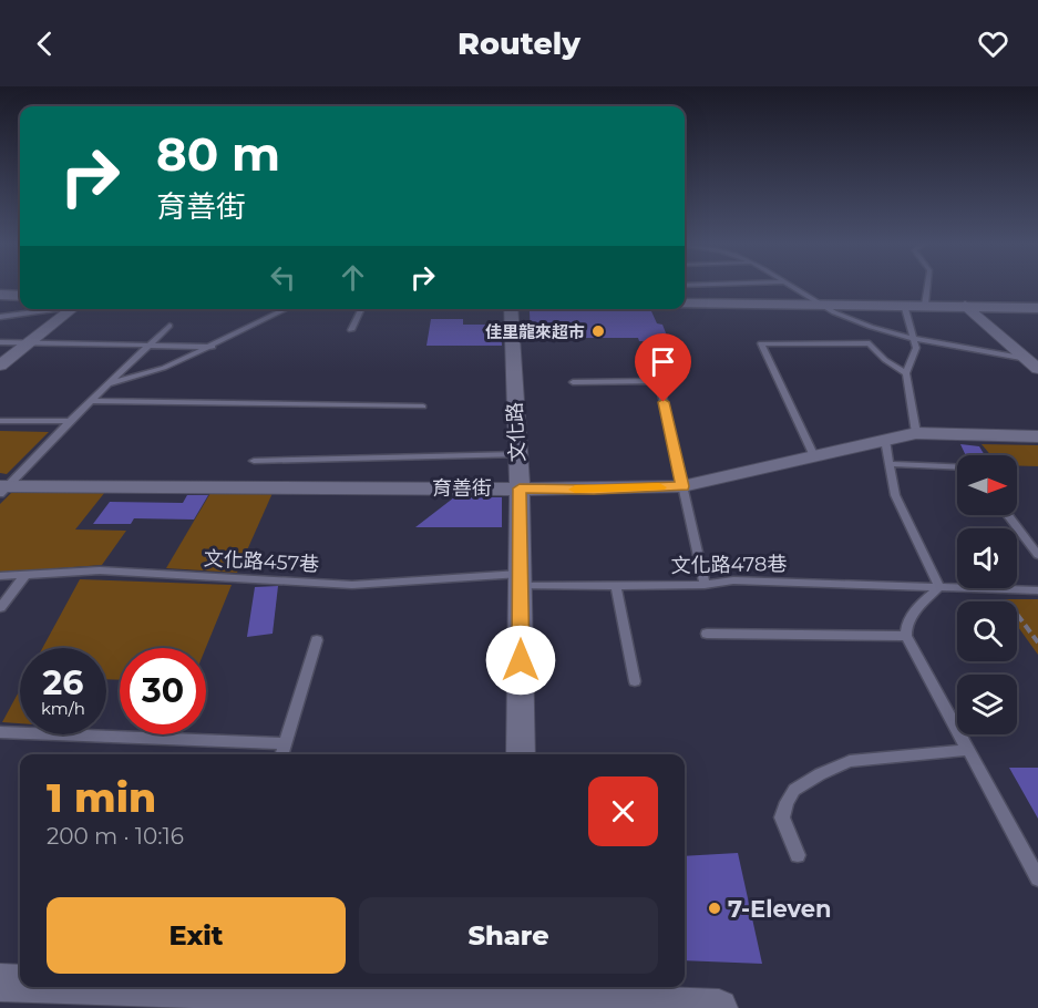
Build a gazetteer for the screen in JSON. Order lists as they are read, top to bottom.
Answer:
{
  "streets": {
    "street": ["文化路", "育善街"],
    "lane": ["文化路457巷", "文化路478巷"]
  },
  "crossings": [
    ["文化路", "育善街"],
    ["文化路", "文化路457巷"],
    ["文化路", "文化路478巷"],
    ["文化路457巷", "文化路478巷"]
  ],
  "places": ["佳里龍來超市", "7-Eleven"],
  "north": "right",
  "page": {
    "header": "Routely",
    "turn": ["80 m", "育善街"],
    "speed": "26 km/h",
    "limit": "30",
    "heading": ["1 min", "200 m · 10:16"],
    "buttons": ["Exit", "Share"]
  }
}
